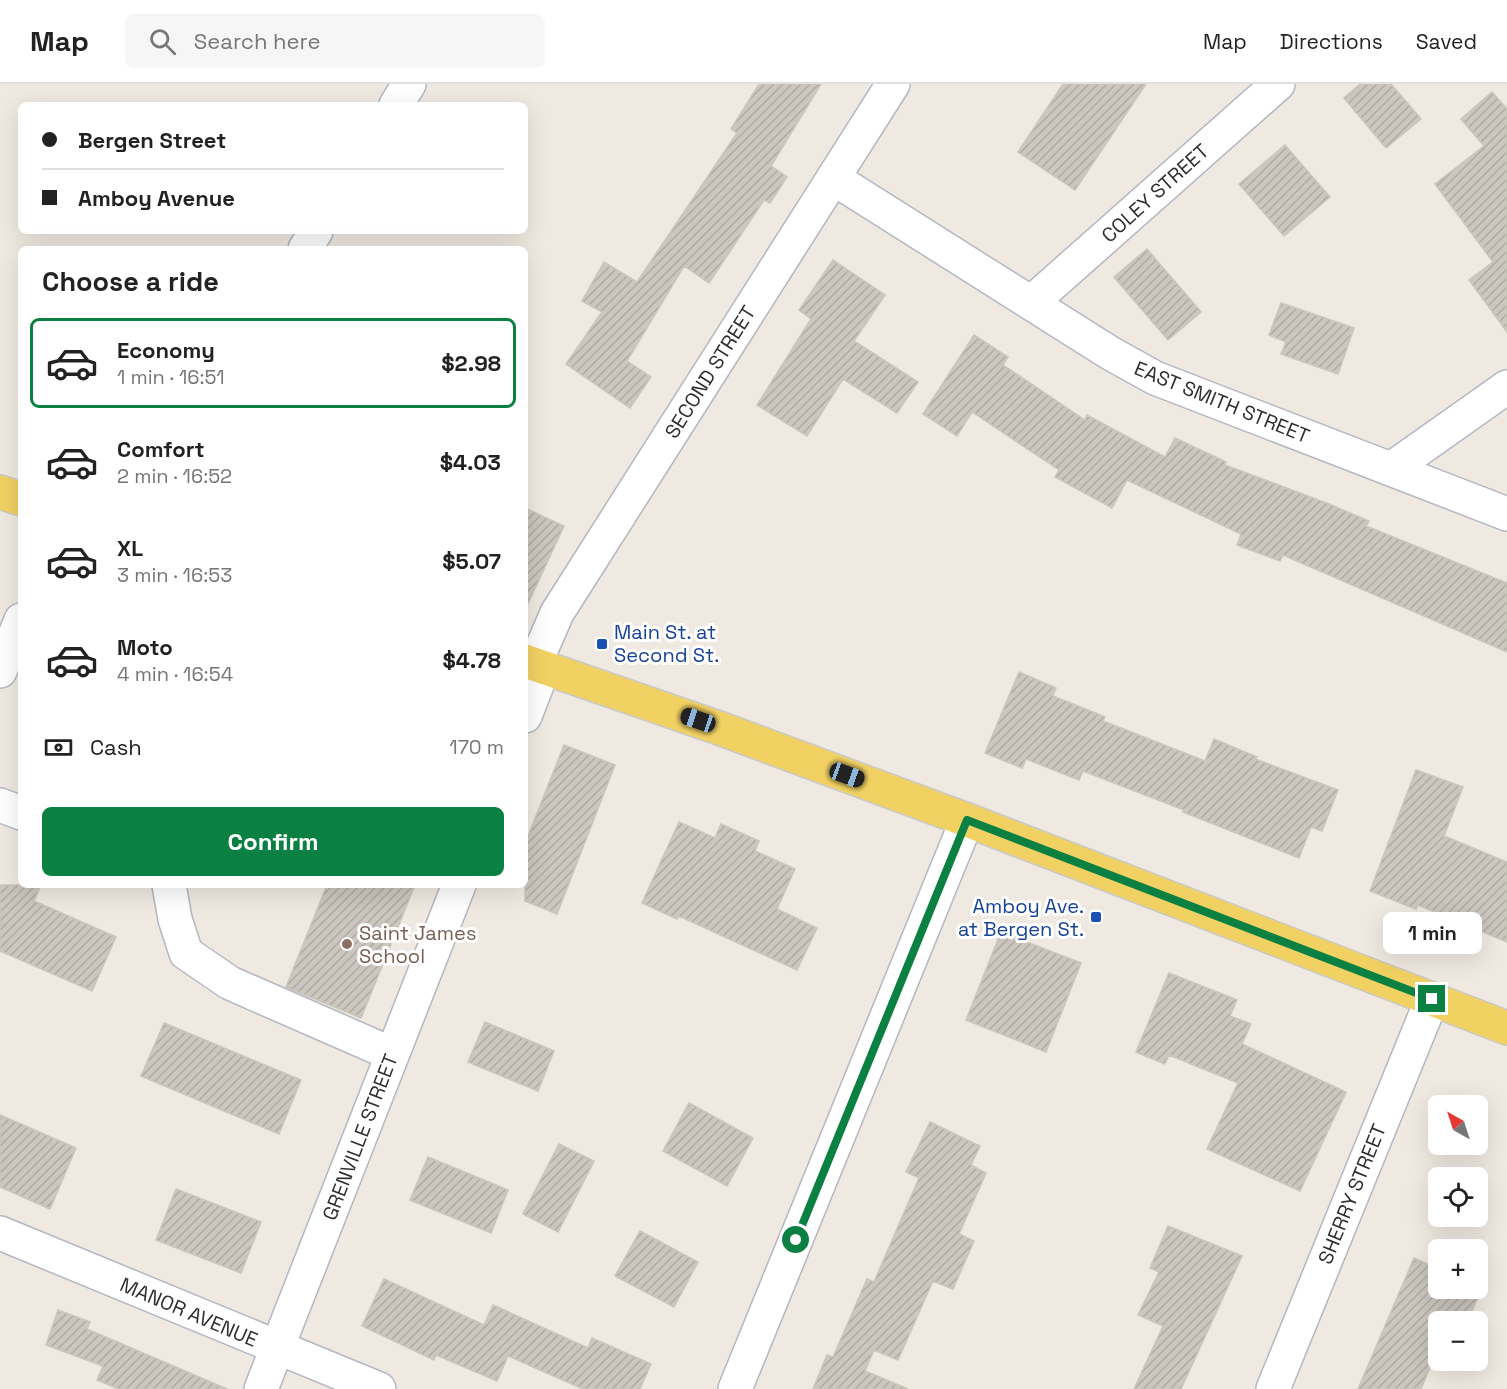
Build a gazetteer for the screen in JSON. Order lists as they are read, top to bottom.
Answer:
{
  "streets": {
    "street": [
      "COLEY STREET",
      "SECOND STREET",
      "EAST SMITH STREET",
      "GRENVILLE STREET",
      "SHERRY STREET",
      "MANOR AVENUE"
    ]
  },
  "crossings": [
    ["COLEY STREET", "EAST SMITH STREET"],
    ["SECOND STREET", "EAST SMITH STREET"],
    ["GRENVILLE STREET", "MANOR AVENUE"]
  ],
  "places": {
    "transit": ["Main St. at Second St.", "Amboy Ave. at Bergen St."],
    "other": ["Saint James School"]
  },
  "north": "top left",
  "page": {
    "header": "Map",
    "search": "Search here",
    "nav": ["Map", "Directions", "Saved"],
    "banner": ["Bergen Street", "Amboy Avenue"],
    "heading": "Choose a ride",
    "list": [
      {
        "name": "Economy",
        "note": "1 min · 16:51",
        "value": "$2.98"
      },
      {
        "name": "Comfort",
        "note": "2 min · 16:52",
        "value": "$4.03"
      },
      {
        "name": "XL",
        "note": "3 min · 16:53",
        "value": "$5.07"
      },
      {
        "name": "Moto",
        "note": "4 min · 16:54",
        "value": "$4.78"
      }
    ],
    "pay": ["Cash", "170 m"],
    "buttons": "Confirm",
    "bubble": "1 min",
    "map_buttons": ["+", "−"]
  }
}
